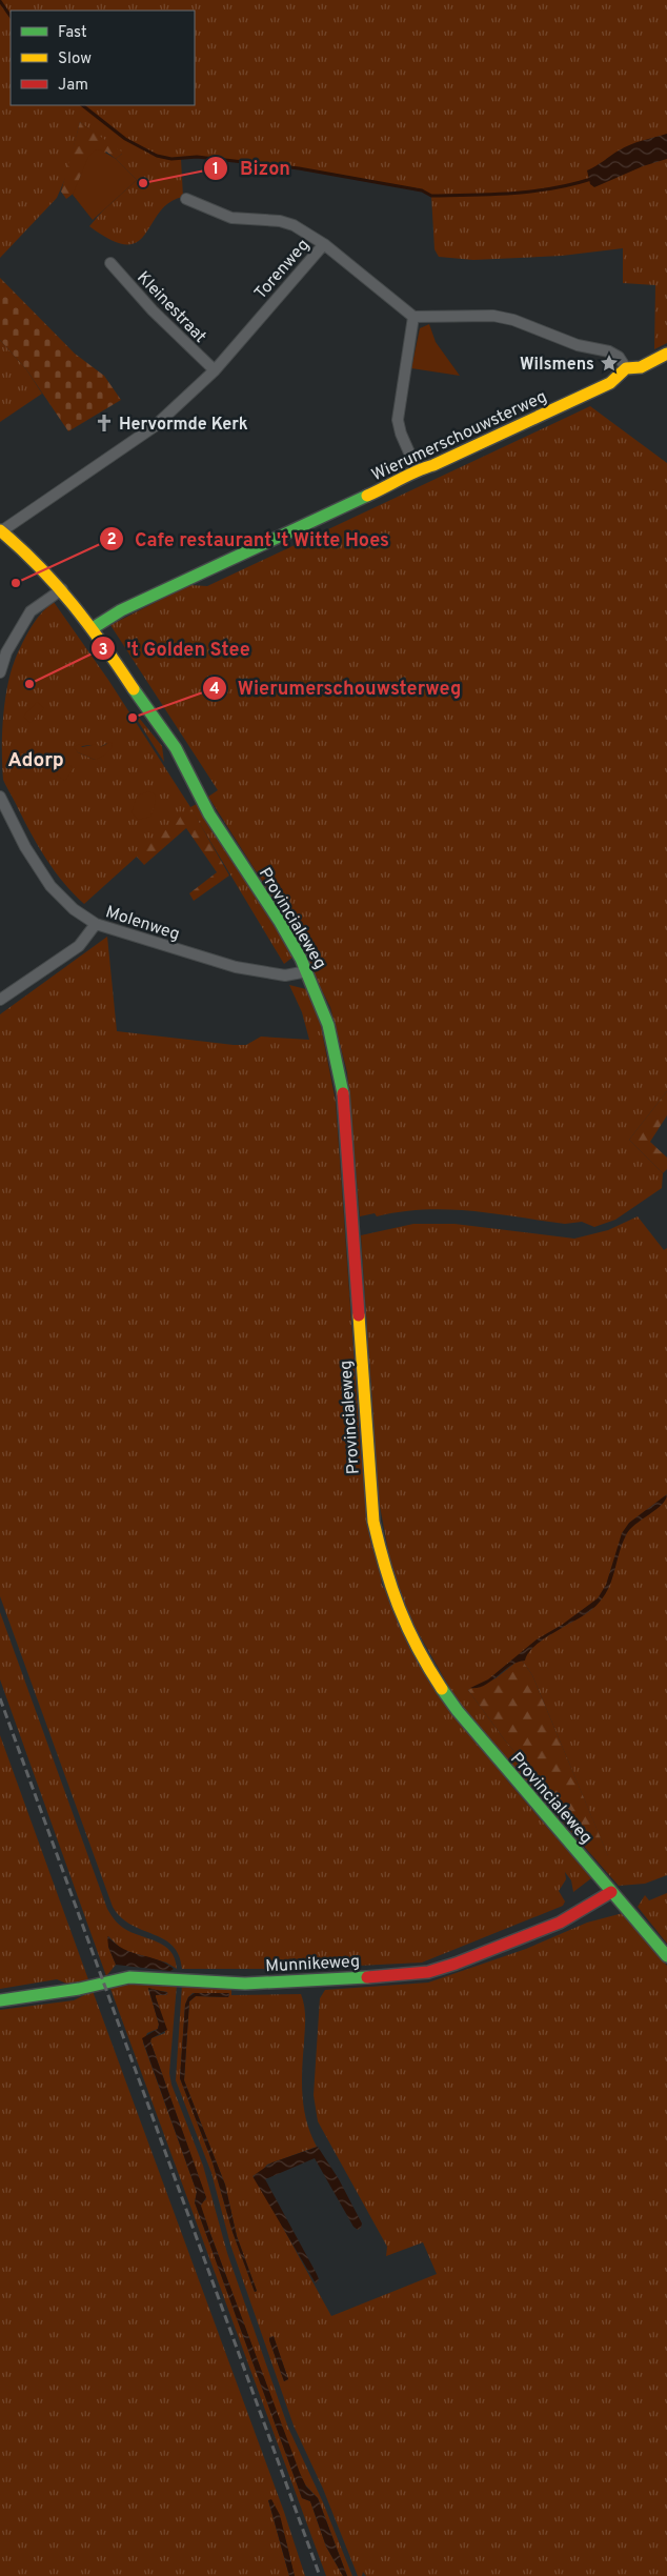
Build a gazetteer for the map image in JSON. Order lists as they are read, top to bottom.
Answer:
{
  "streets": {
    "main road": ["Wierumerschouwsterweg", "Provincialeweg", "Munnikeweg"],
    "street": ["Torenweg", "Kleinestraat", "Molenweg"]
  },
  "crossings": [
    ["Torenweg", "Kleinestraat"],
    ["Torenweg", "Provincialeweg"],
    ["Wierumerschouwsterweg", "Provincialeweg"],
    ["Provincialeweg", "Molenweg"],
    ["Provincialeweg", "Munnikeweg"]
  ],
  "districts": ["Adorp"],
  "places": {
    "other": [
      "Bizon",
      "Cafe restaurant 't Witte Hoes",
      "'t Golden Stee",
      "Wierumerschouwsterweg"
    ],
    "place": ["Wilsmens"],
    "church": ["Hervormde Kerk"]
  },
  "legend": ["Fast", "Slow", "Jam"]
}
